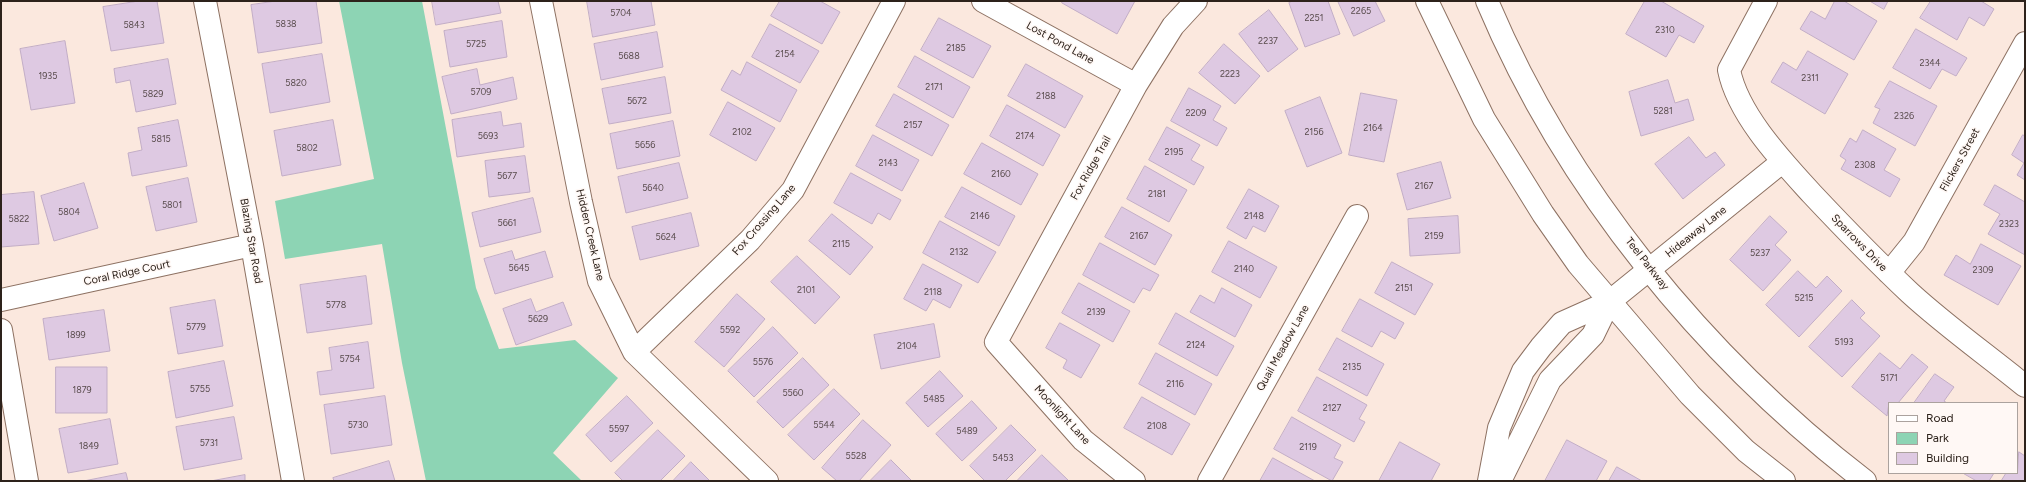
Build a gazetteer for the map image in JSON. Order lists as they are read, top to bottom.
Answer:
{
  "streets": {
    "street": [
      "Lost Pond Lane",
      "Flickers Street",
      "Fox Ridge Trail",
      "Fox Crossing Lane",
      "Hideaway Lane",
      "Hidden Creek Lane",
      "Blazing Star Road",
      "Sparrows Drive",
      "Teel Parkway",
      "Coral Ridge Court",
      "Quail Meadow Lane",
      "Moonlight Lane"
    ]
  },
  "crossings": [
    ["Lost Pond Lane", "Fox Ridge Trail"],
    ["Flickers Street", "Sparrows Drive"],
    ["Fox Ridge Trail", "Moonlight Lane"],
    ["Fox Crossing Lane", "Hidden Creek Lane"],
    ["Hideaway Lane", "Sparrows Drive"],
    ["Hideaway Lane", "Teel Parkway"],
    ["Blazing Star Road", "Coral Ridge Court"]
  ],
  "house_numbers": [
    "2265",
    "5704",
    "2251",
    "5838",
    "5843",
    "2310",
    "2237",
    "5725",
    "2185",
    "2154",
    "5688",
    "2344",
    "2223",
    "1935",
    "2311",
    "5820",
    "2171",
    "5709",
    "5829",
    "2188",
    "5672",
    "5281",
    "2209",
    "2326",
    "2157",
    "2164",
    "2102",
    "2156",
    "5693",
    "2174",
    "5815",
    "5656",
    "5802",
    "2195",
    "2143",
    "2308",
    "2160",
    "5677",
    "2167",
    "5640",
    "2181",
    "5801",
    "5804",
    "2146",
    "2148",
    "5822",
    "5661",
    "2323",
    "2167",
    "2159",
    "5624",
    "2115",
    "2132",
    "5237",
    "5645",
    "2140",
    "2309",
    "2151",
    "2101",
    "2118",
    "5215",
    "5778",
    "2139",
    "5629",
    "5779",
    "5592",
    "1899",
    "5193",
    "2124",
    "2104",
    "5754",
    "5576",
    "2135",
    "5171",
    "2116",
    "5755",
    "1879",
    "5560",
    "5485",
    "2127",
    "5730",
    "5544",
    "2108",
    "5597",
    "5489",
    "5731",
    "1849",
    "2119",
    "5528",
    "5453"
  ],
  "legend": ["Road", "Park", "Building"]
}
